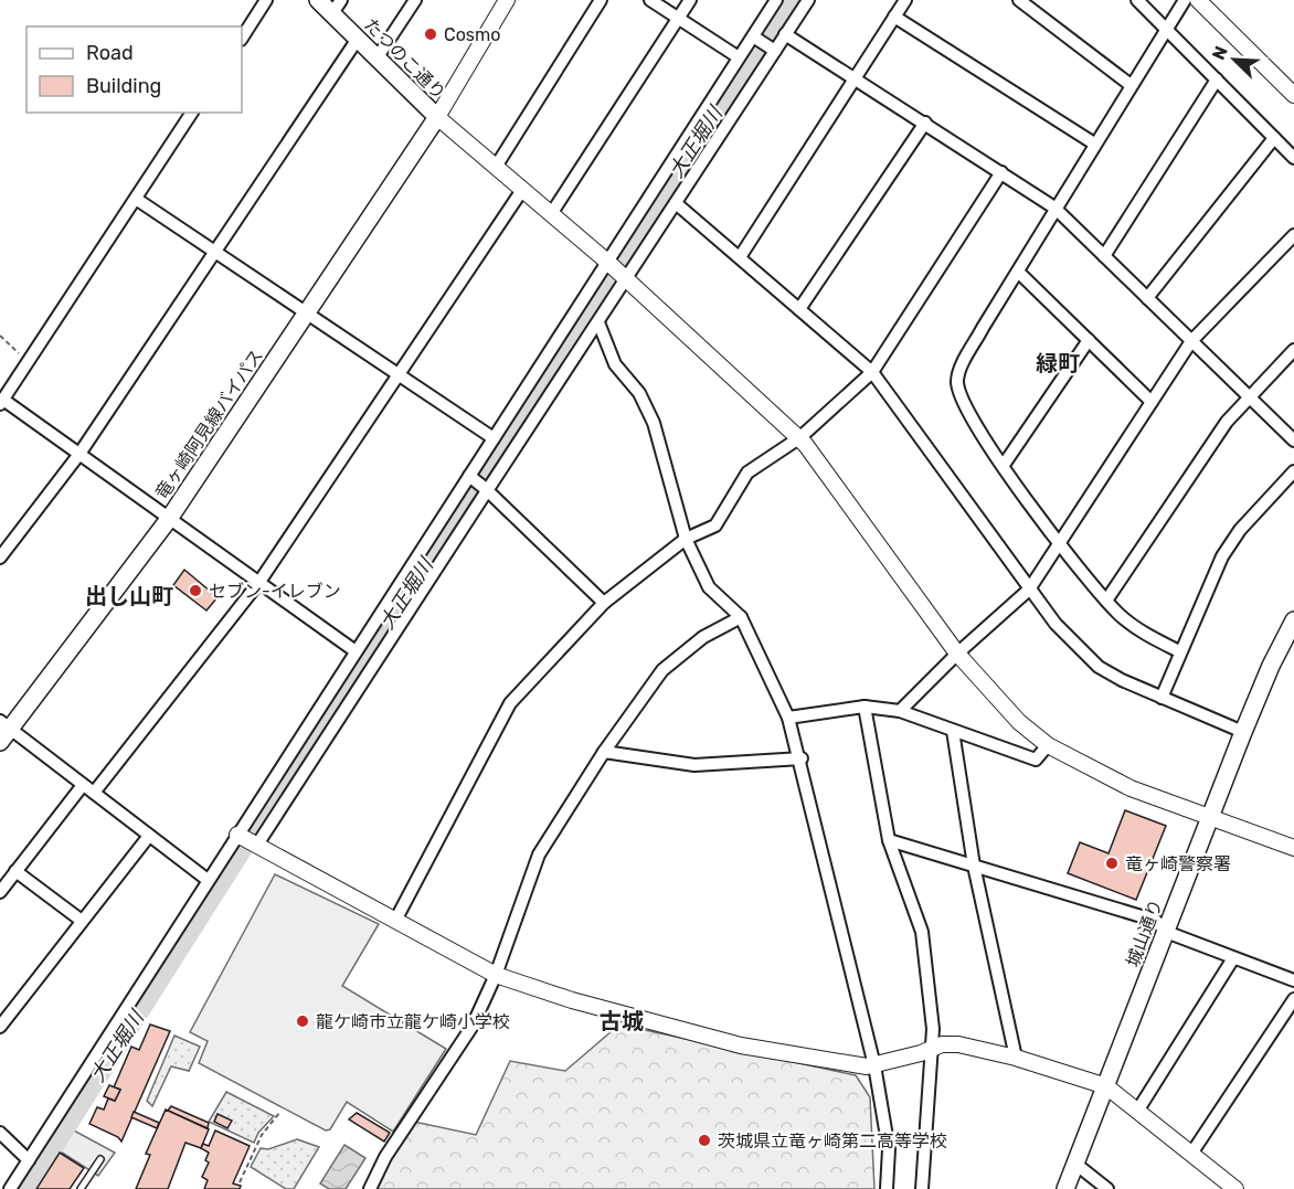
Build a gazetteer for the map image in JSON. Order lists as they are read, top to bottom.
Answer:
{
  "streets": {
    "main road": ["たつのこ通り", "竜ヶ崎阿見線バイパス", "城山通り"]
  },
  "crossings": [
    ["たつのこ通り", "竜ヶ崎阿見線バイパス"]
  ],
  "districts": ["緑町", "出し山町", "古城"],
  "water": ["大正堀川"],
  "places": [
    "Cosmo",
    "セブン-イレブン",
    "竜ヶ崎警察署",
    "龍ケ崎市立龍ケ崎小学校",
    "茨城県立竜ヶ崎第二高等学校"
  ],
  "legend": ["Road", "Building"],
  "north": "top left"
}
